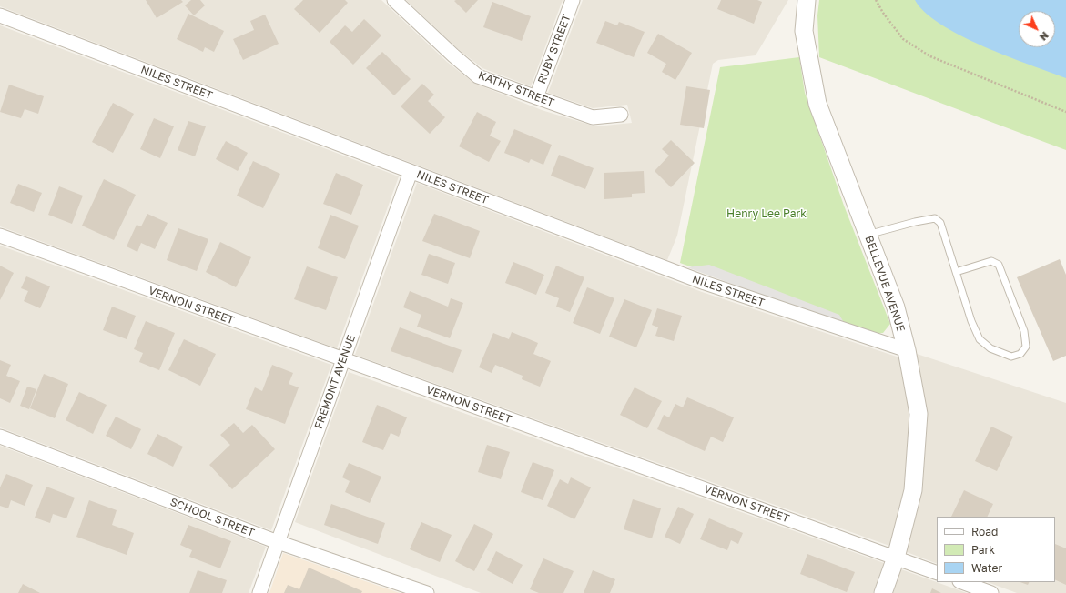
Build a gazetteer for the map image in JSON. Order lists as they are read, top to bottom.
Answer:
{
  "streets": {
    "street": [
      "RUBY STREET",
      "NILES STREET",
      "KATHY STREET",
      "BELLEVUE AVENUE",
      "VERNON STREET",
      "FREMONT AVENUE",
      "SCHOOL STREET"
    ]
  },
  "crossings": [
    ["RUBY STREET", "KATHY STREET"],
    ["NILES STREET", "BELLEVUE AVENUE"],
    ["NILES STREET", "FREMONT AVENUE"],
    ["BELLEVUE AVENUE", "VERNON STREET"],
    ["VERNON STREET", "FREMONT AVENUE"],
    ["FREMONT AVENUE", "SCHOOL STREET"]
  ],
  "parks": ["Henry Lee Park"],
  "legend": ["Road", "Park", "Water"],
  "north": "bottom right"
}
